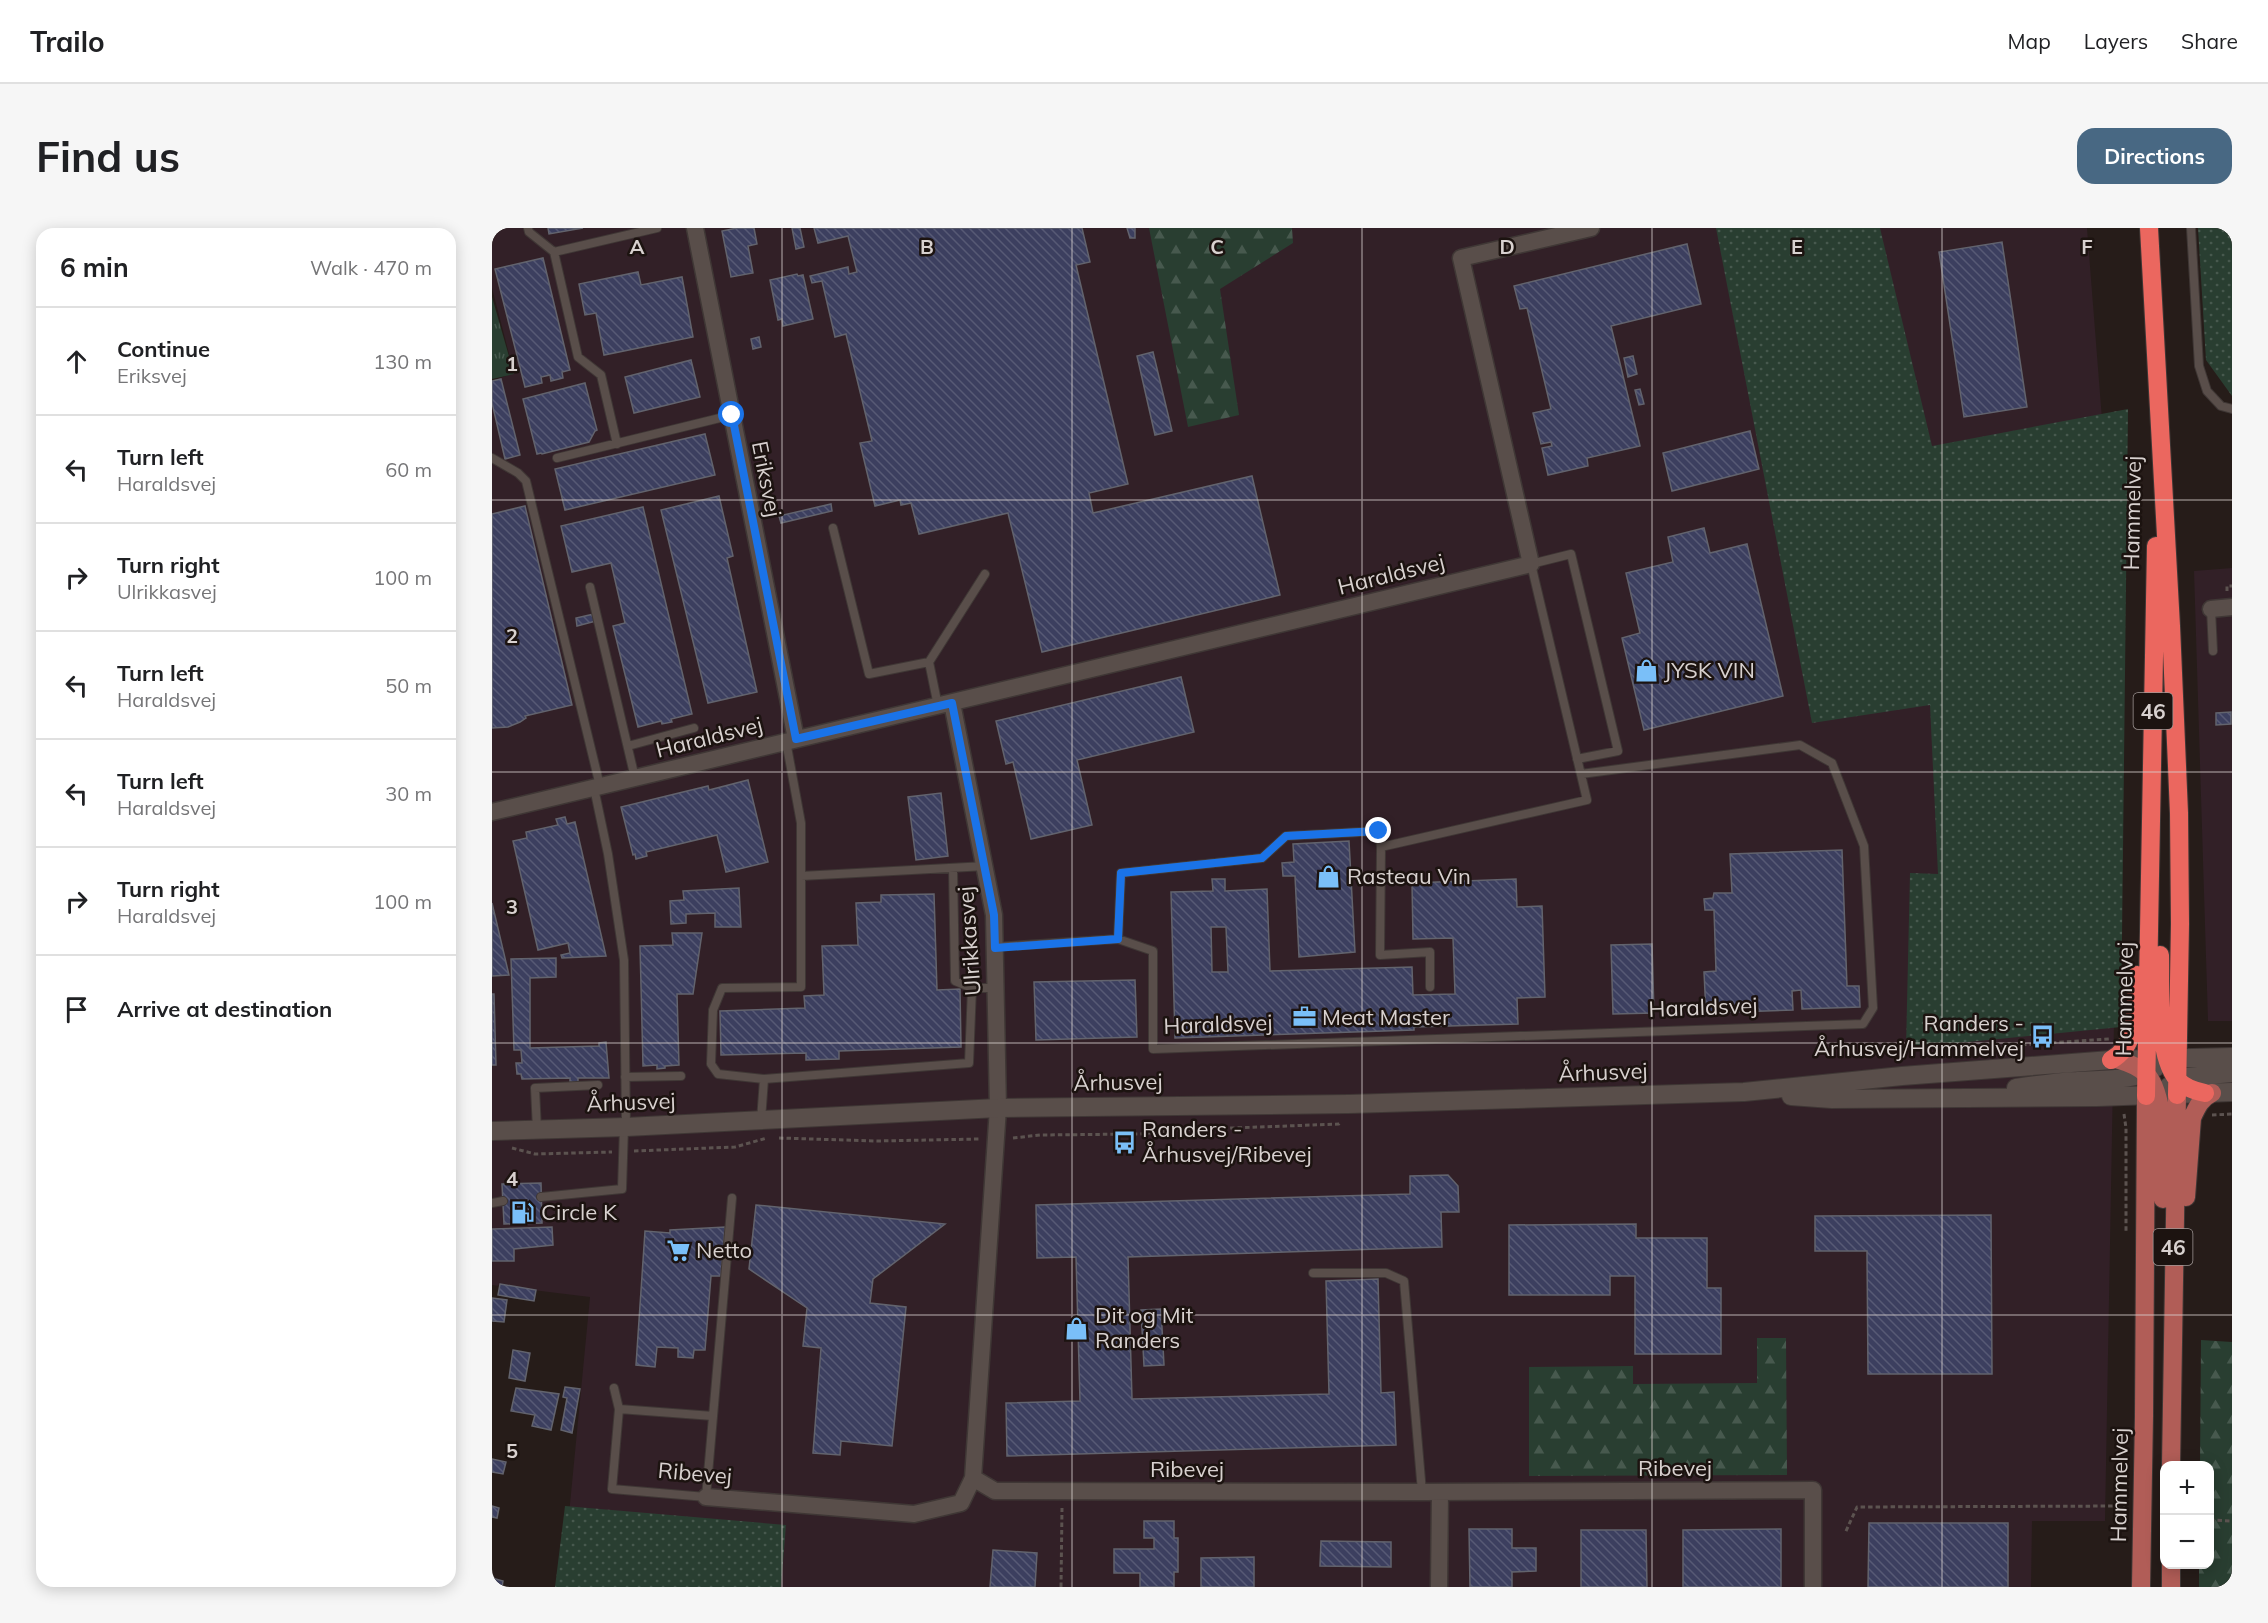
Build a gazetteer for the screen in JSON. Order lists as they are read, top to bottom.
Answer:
{
  "streets": {
    "highway": ["Hammelvej", "46"],
    "main road": ["Århusvej"],
    "street": [
      "Eriksvej",
      "Haraldsvej",
      "Ulrikkasvej",
      "Ribevej"
    ]
  },
  "crossings": [
    ["Eriksvej", "Haraldsvej"],
    ["Hammelvej", "Århusvej"],
    ["Haraldsvej", "Ulrikkasvej"],
    ["Ulrikkasvej", "Århusvej"],
    ["Ulrikkasvej", "Ribevej"],
    ["Århusvej", "Ribevej"]
  ],
  "places": {
    "shop": ["JYSK VIN", "Rasteau Vin", "Dit og Mit Randers"],
    "office": ["Meat Master"],
    "bus stop": ["Randers - Århusvej/Hammelvej", "Randers - Århusvej/Ribevej"],
    "fuel station": ["Circle K"],
    "supermarket": ["Netto"]
  },
  "page": {
    "header": "Trailo",
    "nav": ["Map", "Layers", "Share"],
    "buttons": "Directions",
    "title": "Find us",
    "heading": ["6 min", "Walk · 470 m"],
    "list": [
      ["Continue", "Eriksvej", "130 m"],
      ["Turn left", "Haraldsvej", "60 m"],
      ["Turn right", "Ulrikkasvej", "100 m"],
      ["Turn left", "Haraldsvej", "50 m"],
      ["Turn left", "Haraldsvej", "30 m"],
      ["Turn right", "Haraldsvej", "100 m"],
      "Arrive at destination"
    ],
    "map_buttons": ["+", "−"]
  },
  "grid": {
    "columns": [
      "A",
      "B",
      "C",
      "D",
      "E",
      "F"
    ],
    "rows": [
      "1",
      "2",
      "3",
      "4",
      "5"
    ]
  }
}
